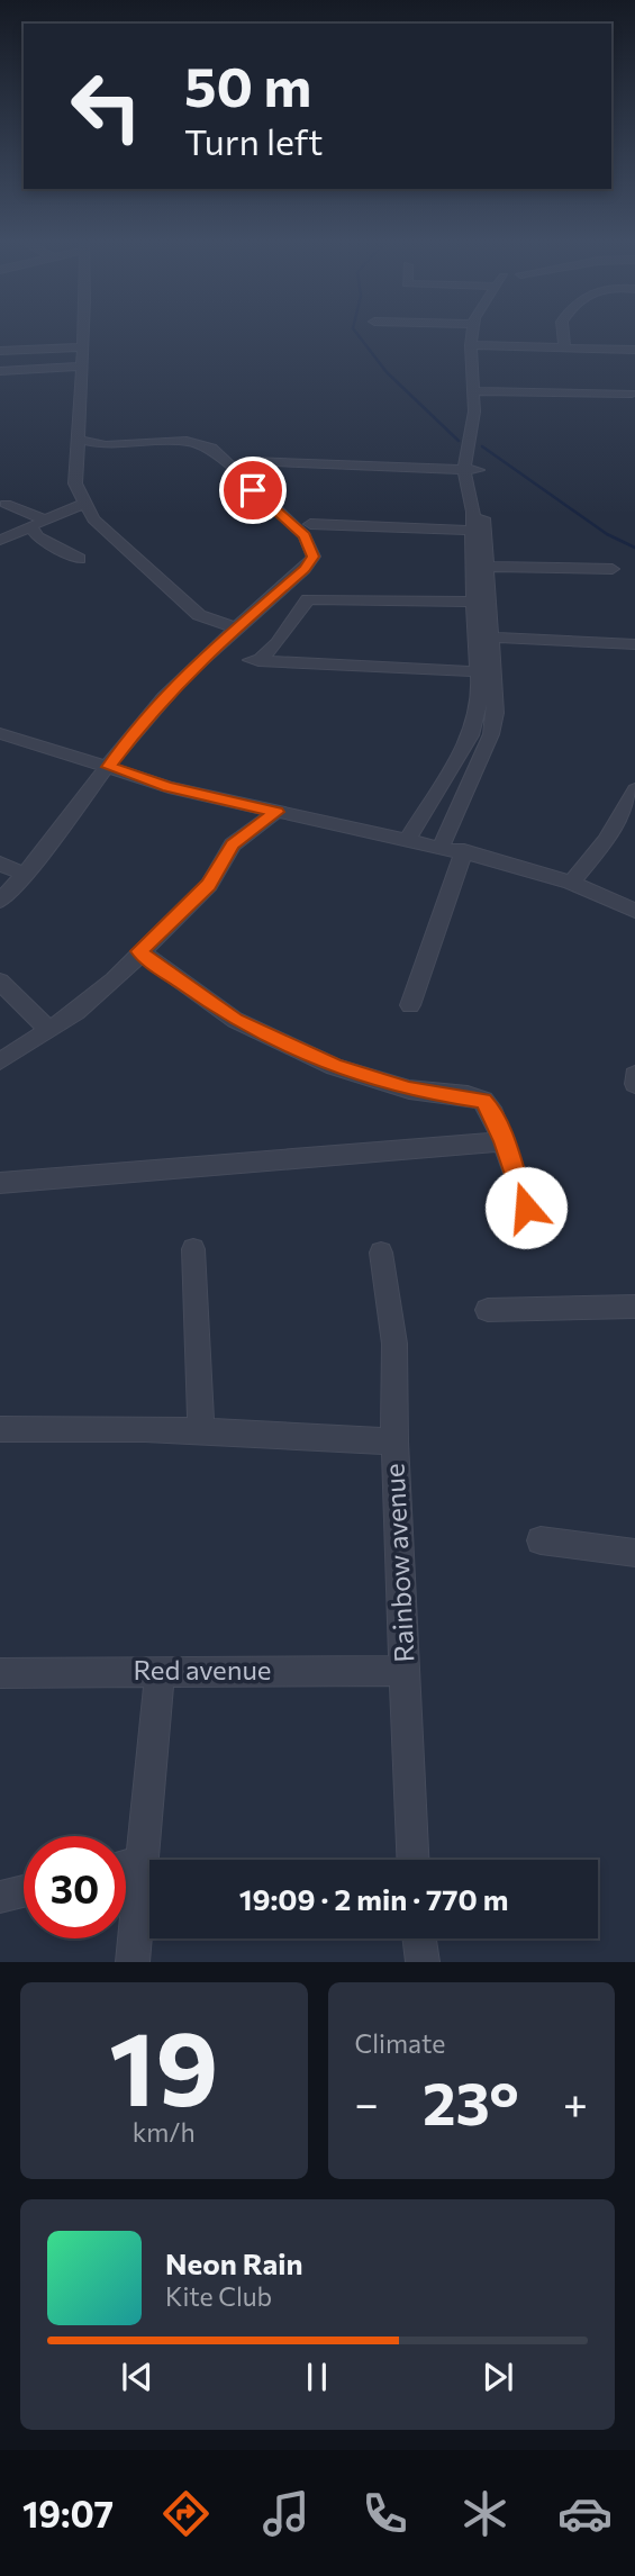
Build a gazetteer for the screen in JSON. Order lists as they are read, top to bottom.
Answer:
{
  "streets": {
    "street": ["Rainbow avenue", "Red avenue"]
  },
  "crossings": [
    ["Rainbow avenue", "Red avenue"]
  ],
  "page": {
    "turn": ["50 m", "Turn left"],
    "limit": "30",
    "trip": "19:09 · 2 min · 770 m",
    "tile": [
      ["19", "km/h"],
      "Climate"
    ],
    "heat": ["−", "23°", "+"],
    "song": ["Neon Rain", "Kite Club"],
    "tabs": "19:07"
  }
}
